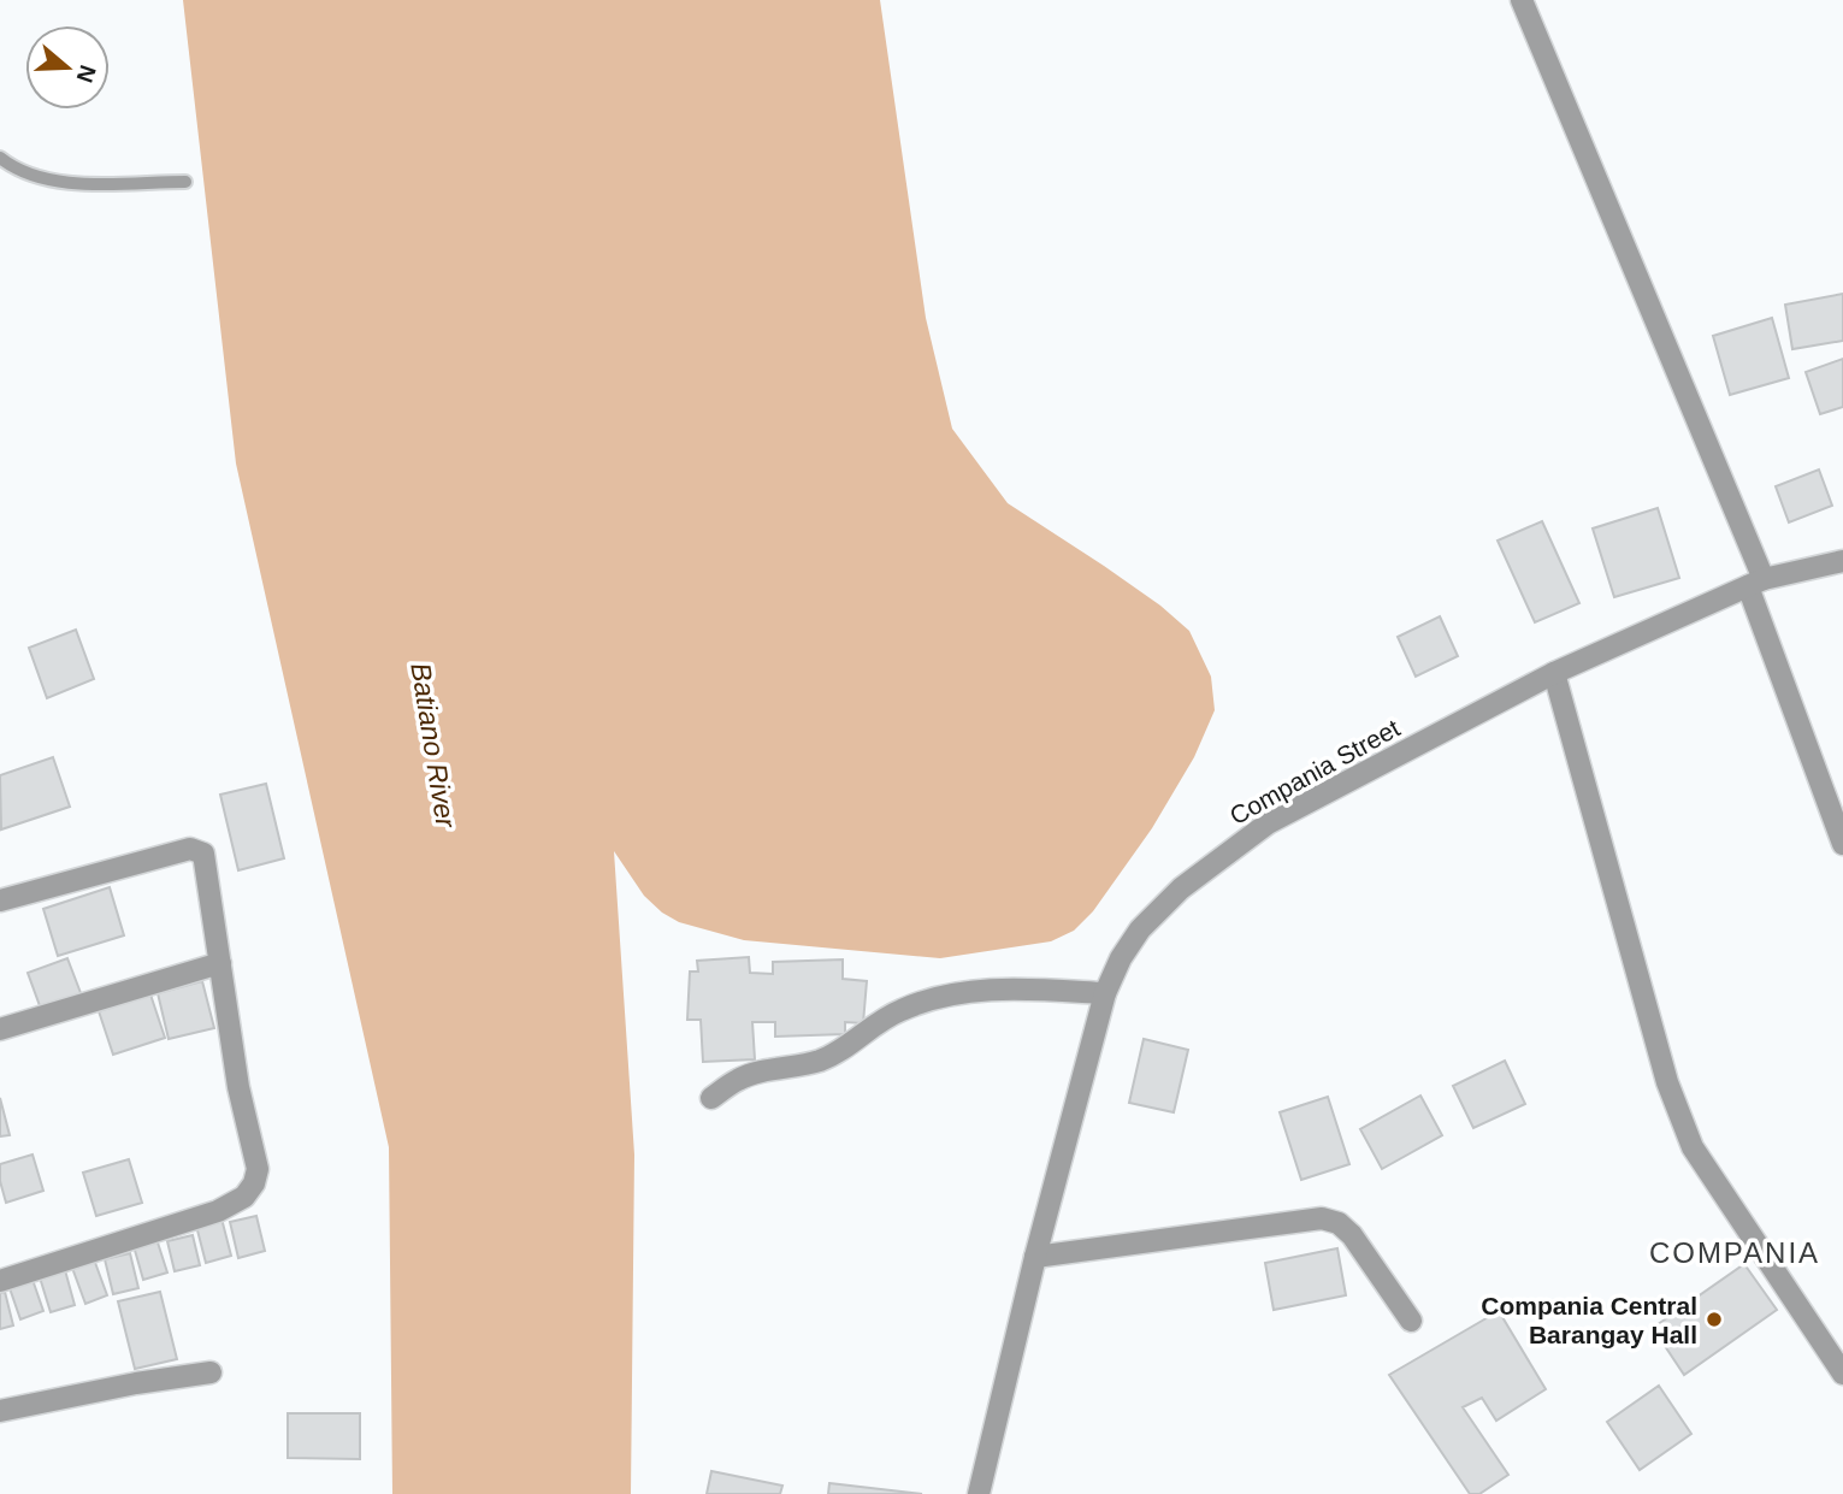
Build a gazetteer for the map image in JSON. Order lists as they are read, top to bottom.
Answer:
{
  "streets": {
    "street": ["Compania Street"]
  },
  "districts": ["COMPANIA"],
  "water": ["Batiano River"],
  "places": ["Compania Central Barangay Hall"],
  "north": "right"
}
